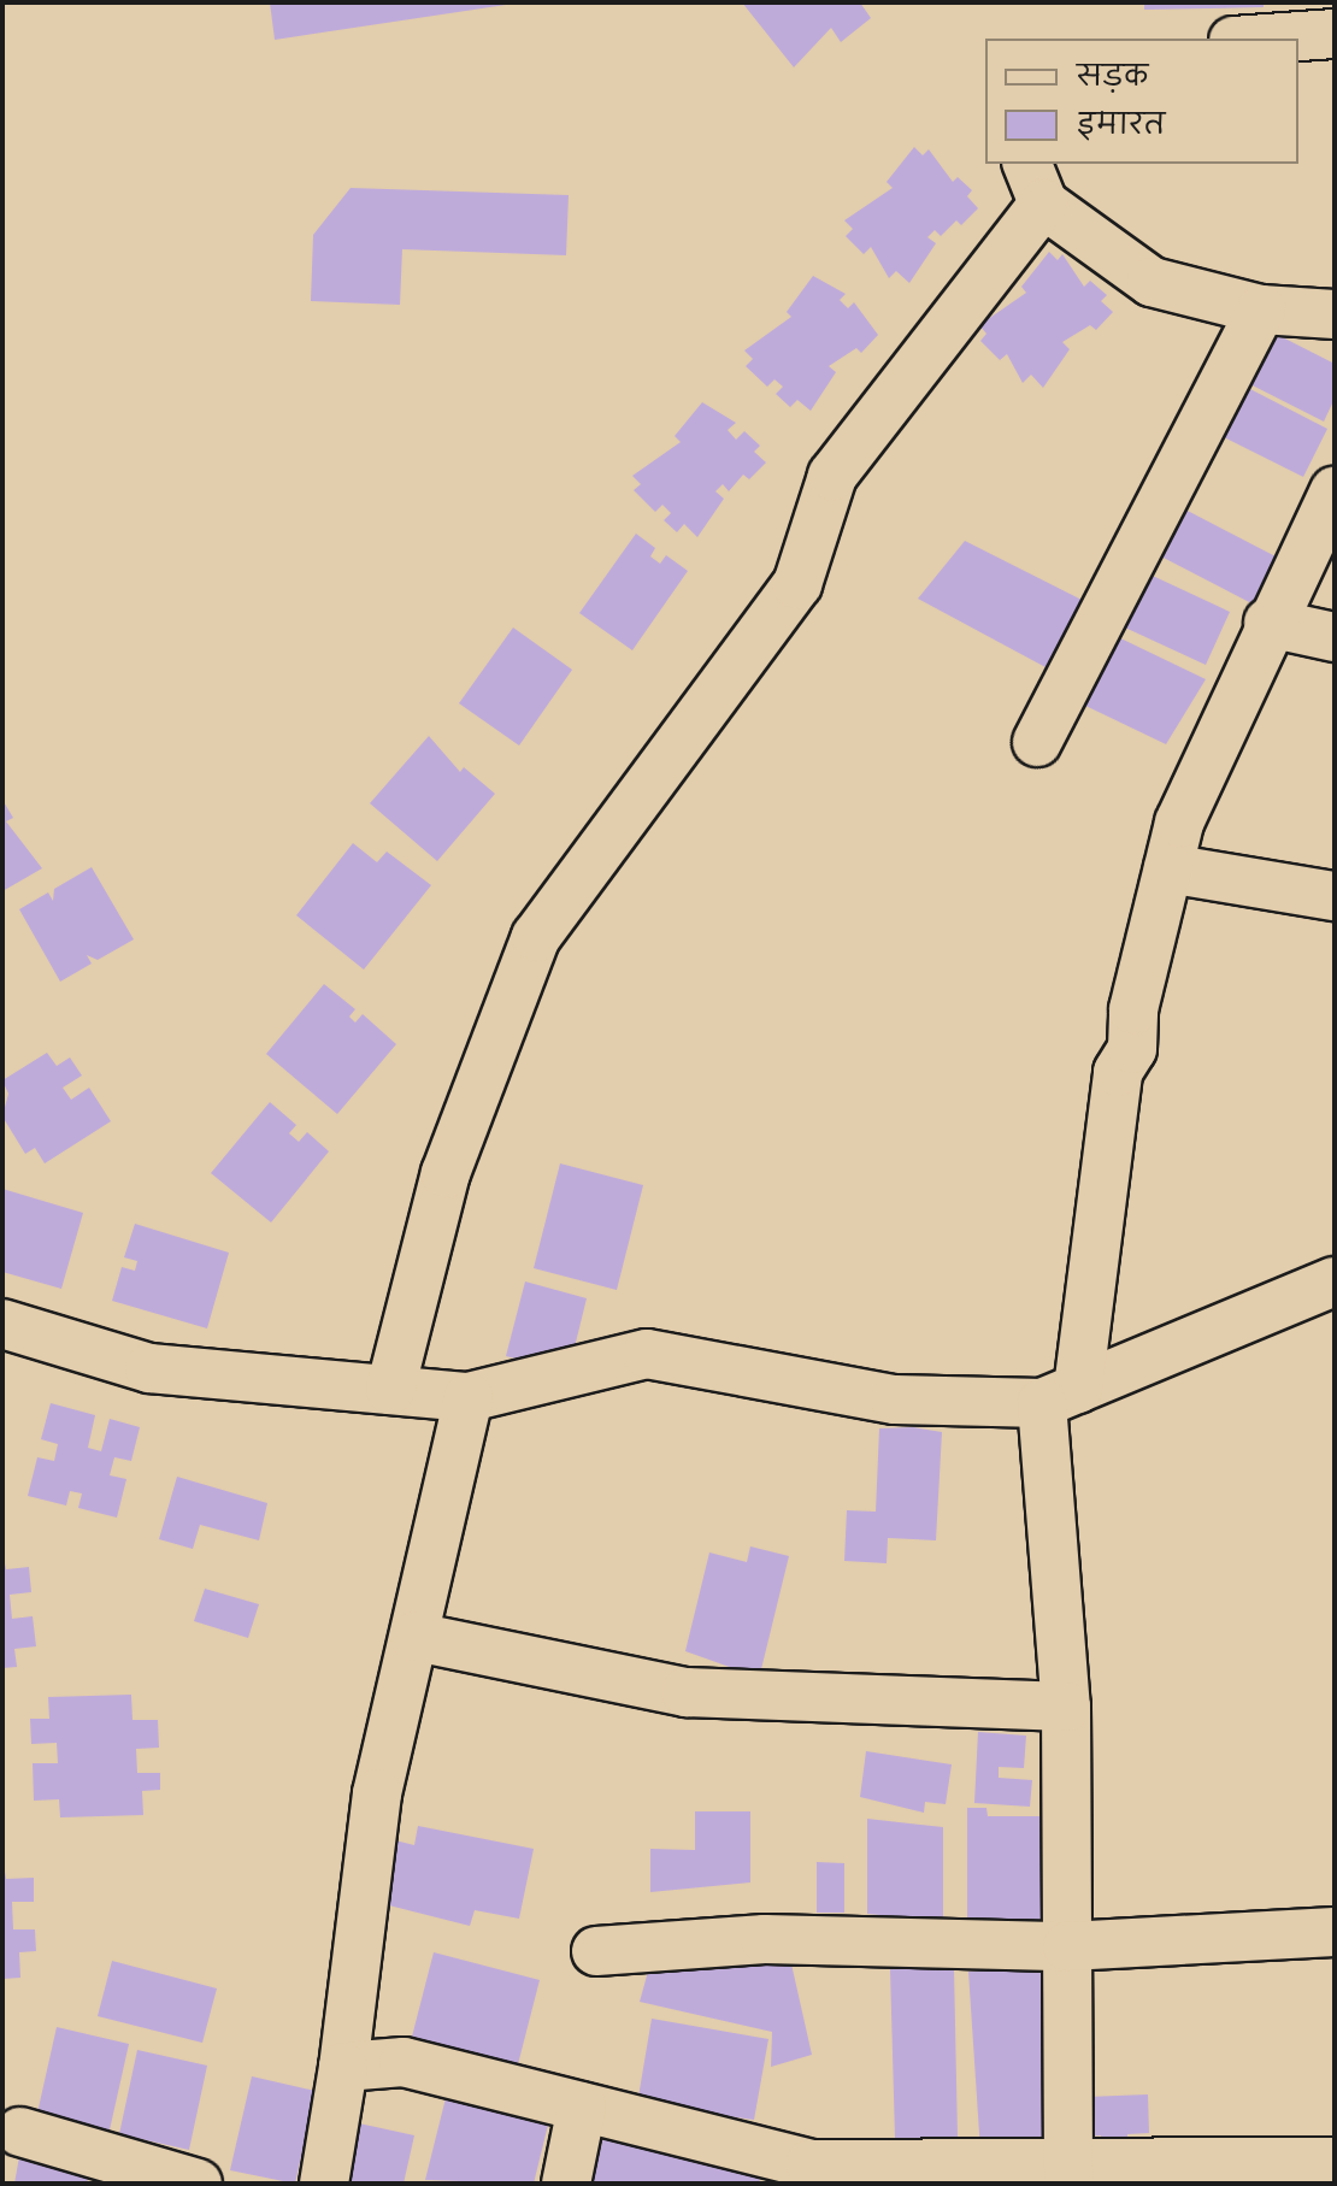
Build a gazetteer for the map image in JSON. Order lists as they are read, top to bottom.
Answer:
{
  "legend": ["सड़क", "इमारत"]
}
